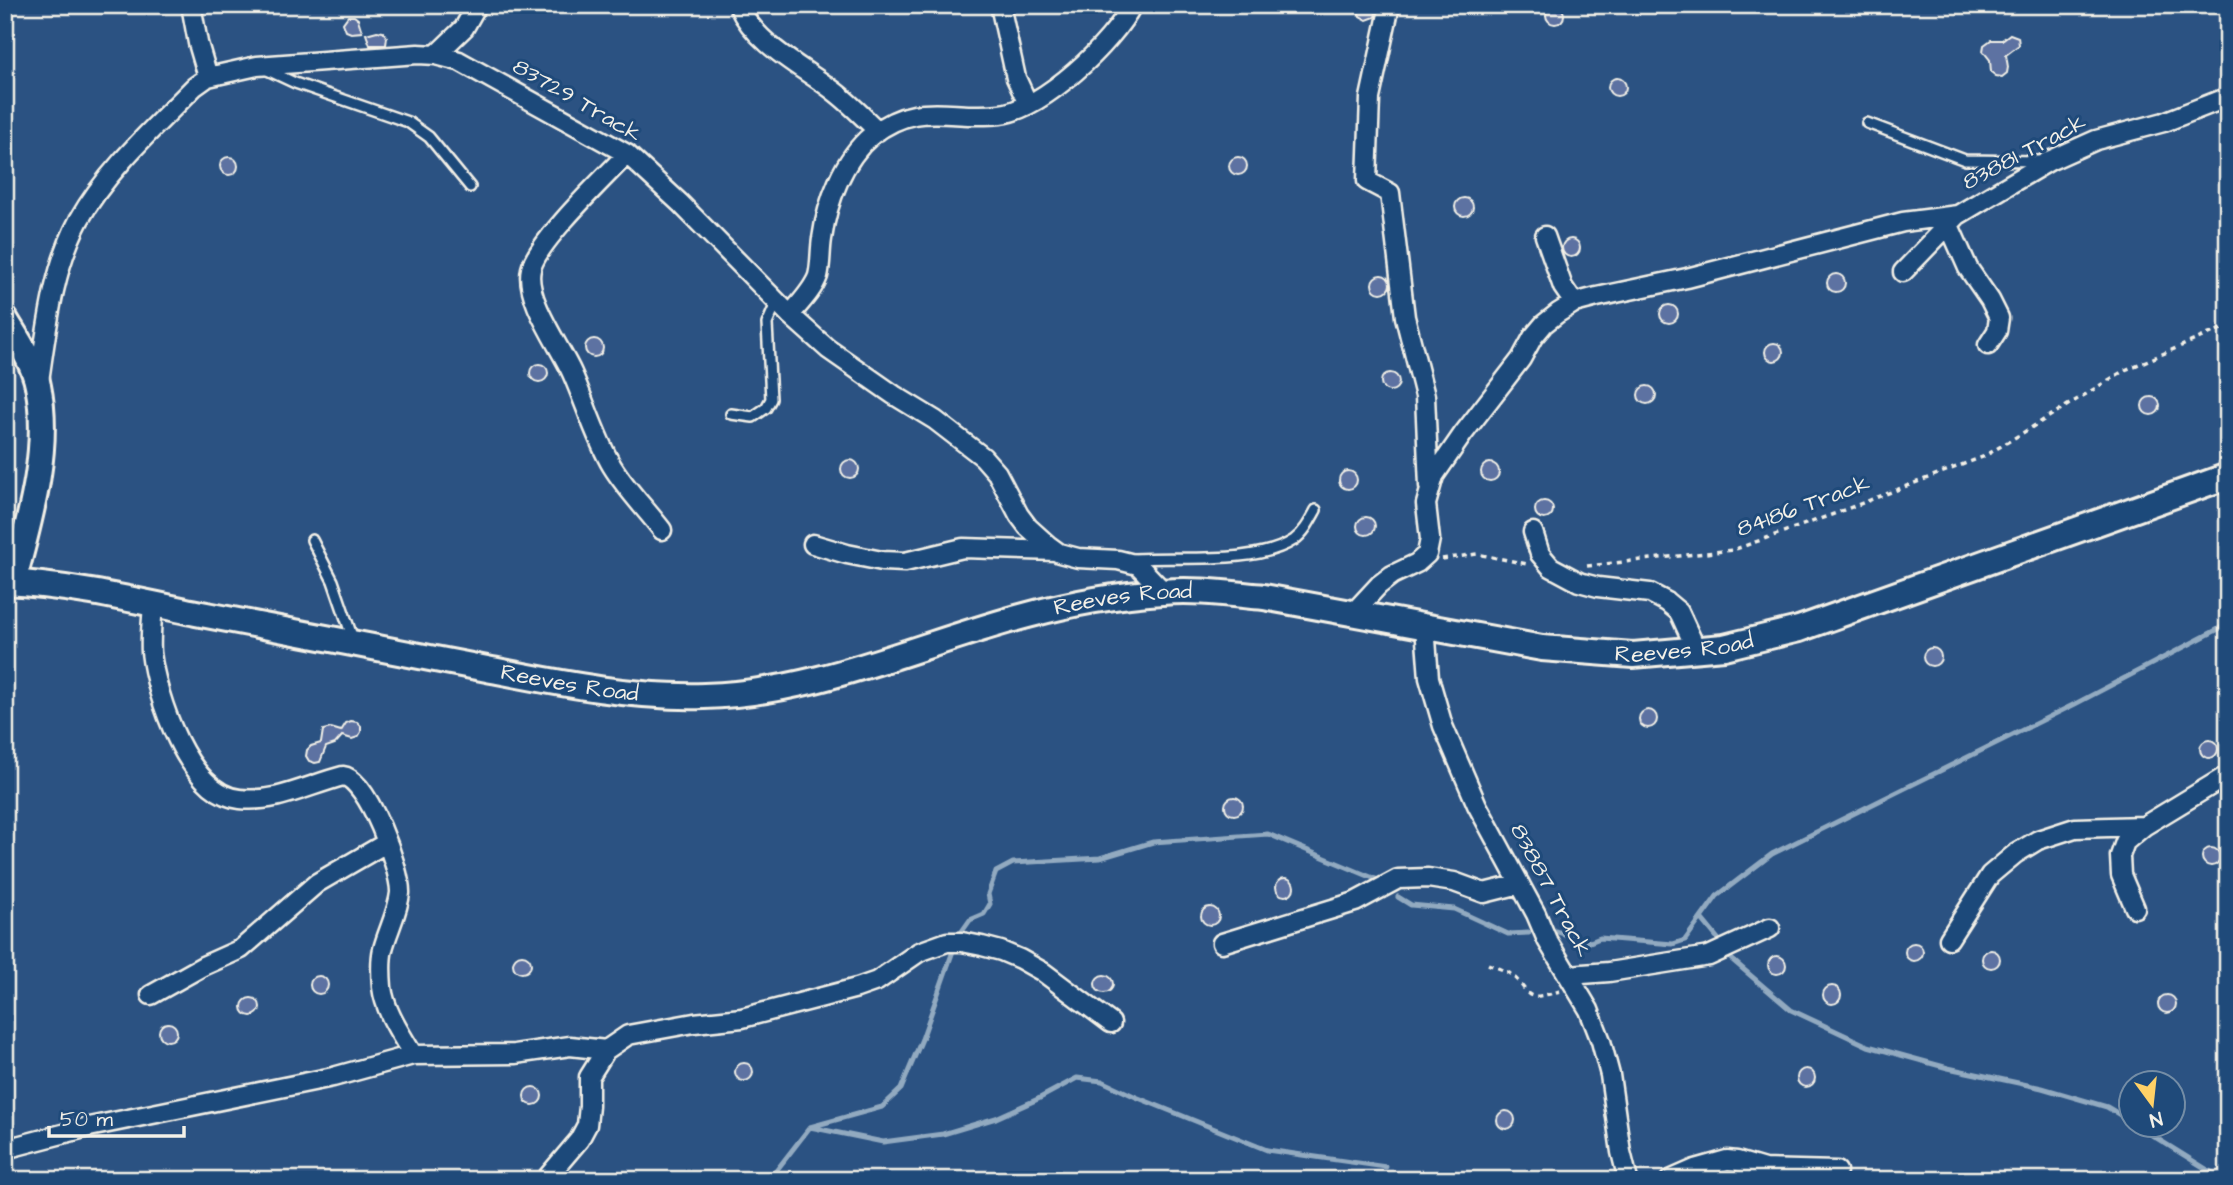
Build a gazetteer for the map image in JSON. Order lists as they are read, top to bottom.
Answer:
{
  "streets": {
    "street": [
      "83729 Track",
      "83881 Track",
      "Reeves Road",
      "83887 Track"
    ],
    "path": ["84186 Track"]
  },
  "crossings": [
    ["83729 Track", "Reeves Road"],
    ["Reeves Road", "83887 Track"]
  ],
  "scale_bar": "50 m",
  "north": "bottom"
}
